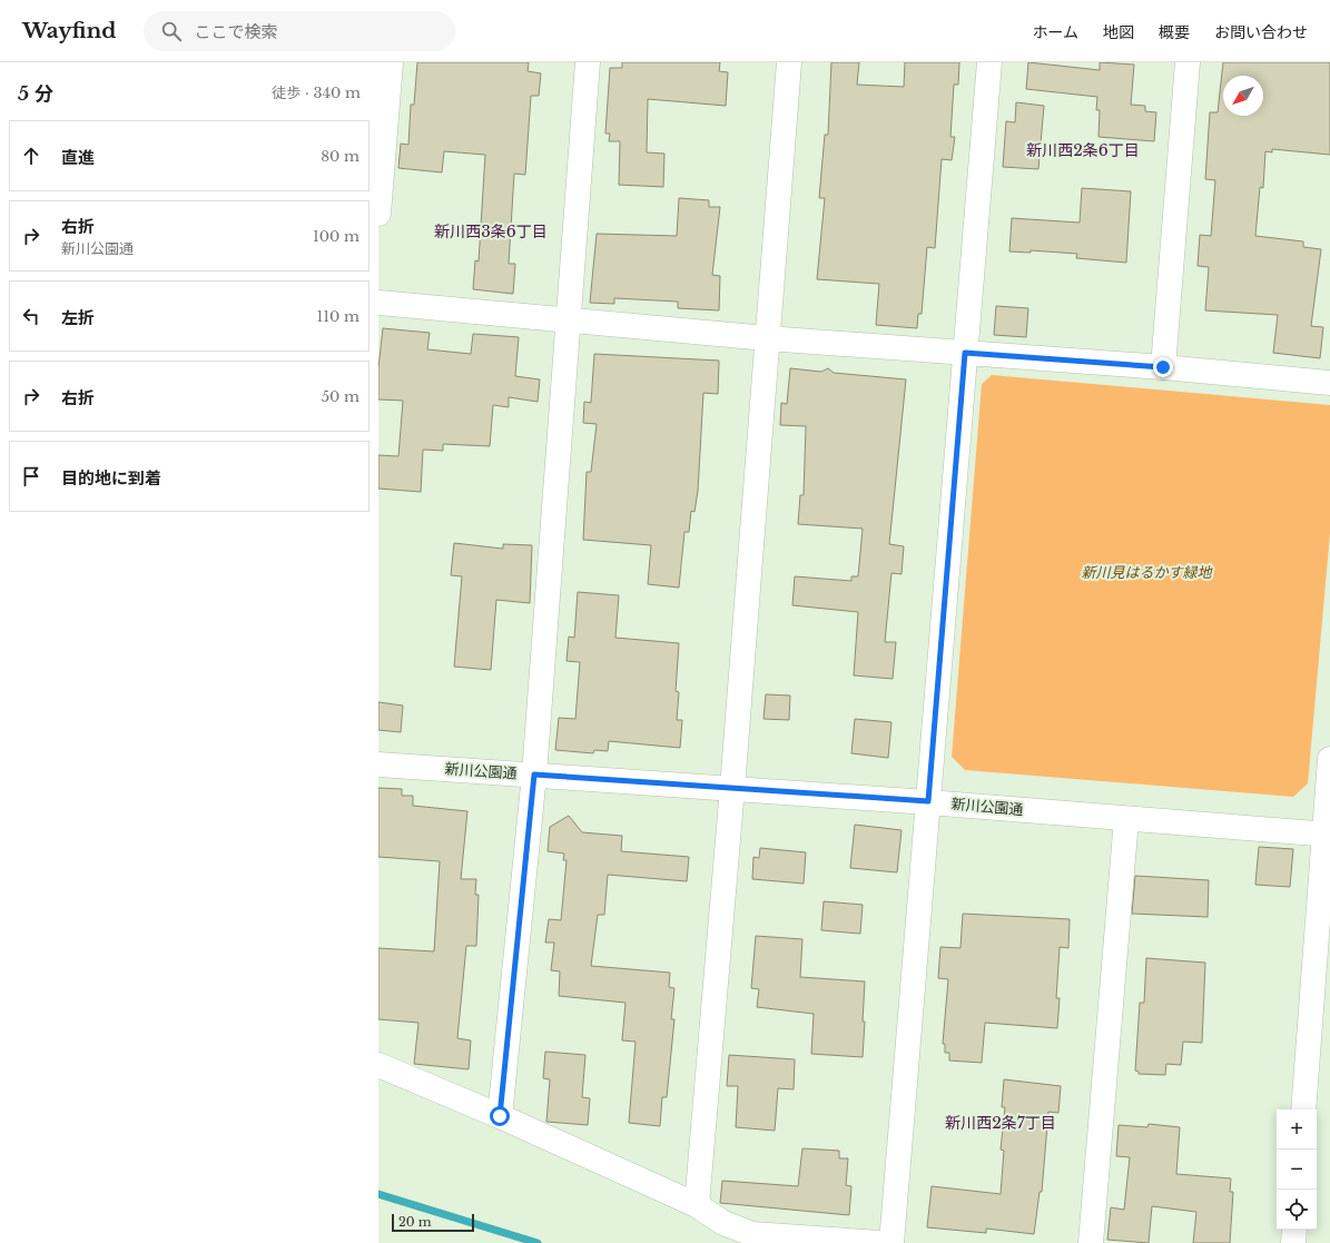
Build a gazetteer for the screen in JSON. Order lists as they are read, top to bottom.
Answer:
{
  "streets": {
    "street": ["新川公園通"]
  },
  "districts": ["新川西2条6丁目", "新川西3条6丁目", "新川西2条7丁目"],
  "parks": ["新川見はるかす緑地"],
  "scale_bar": "20 m",
  "north": "bottom left",
  "page": {
    "header": "Wayfind",
    "search": "ここで検索",
    "nav": [
      "ホーム",
      "地図",
      "概要",
      "お問い合わせ"
    ],
    "heading": ["5 分", "徒歩 · 340 m"],
    "list": [
      ["直進", "80 m"],
      ["右折", "新川公園通", "100 m"],
      ["左折", "110 m"],
      ["右折", "50 m"],
      "目的地に到着"
    ],
    "map_buttons": ["+", "−"],
    "scale": "20 m"
  }
}
